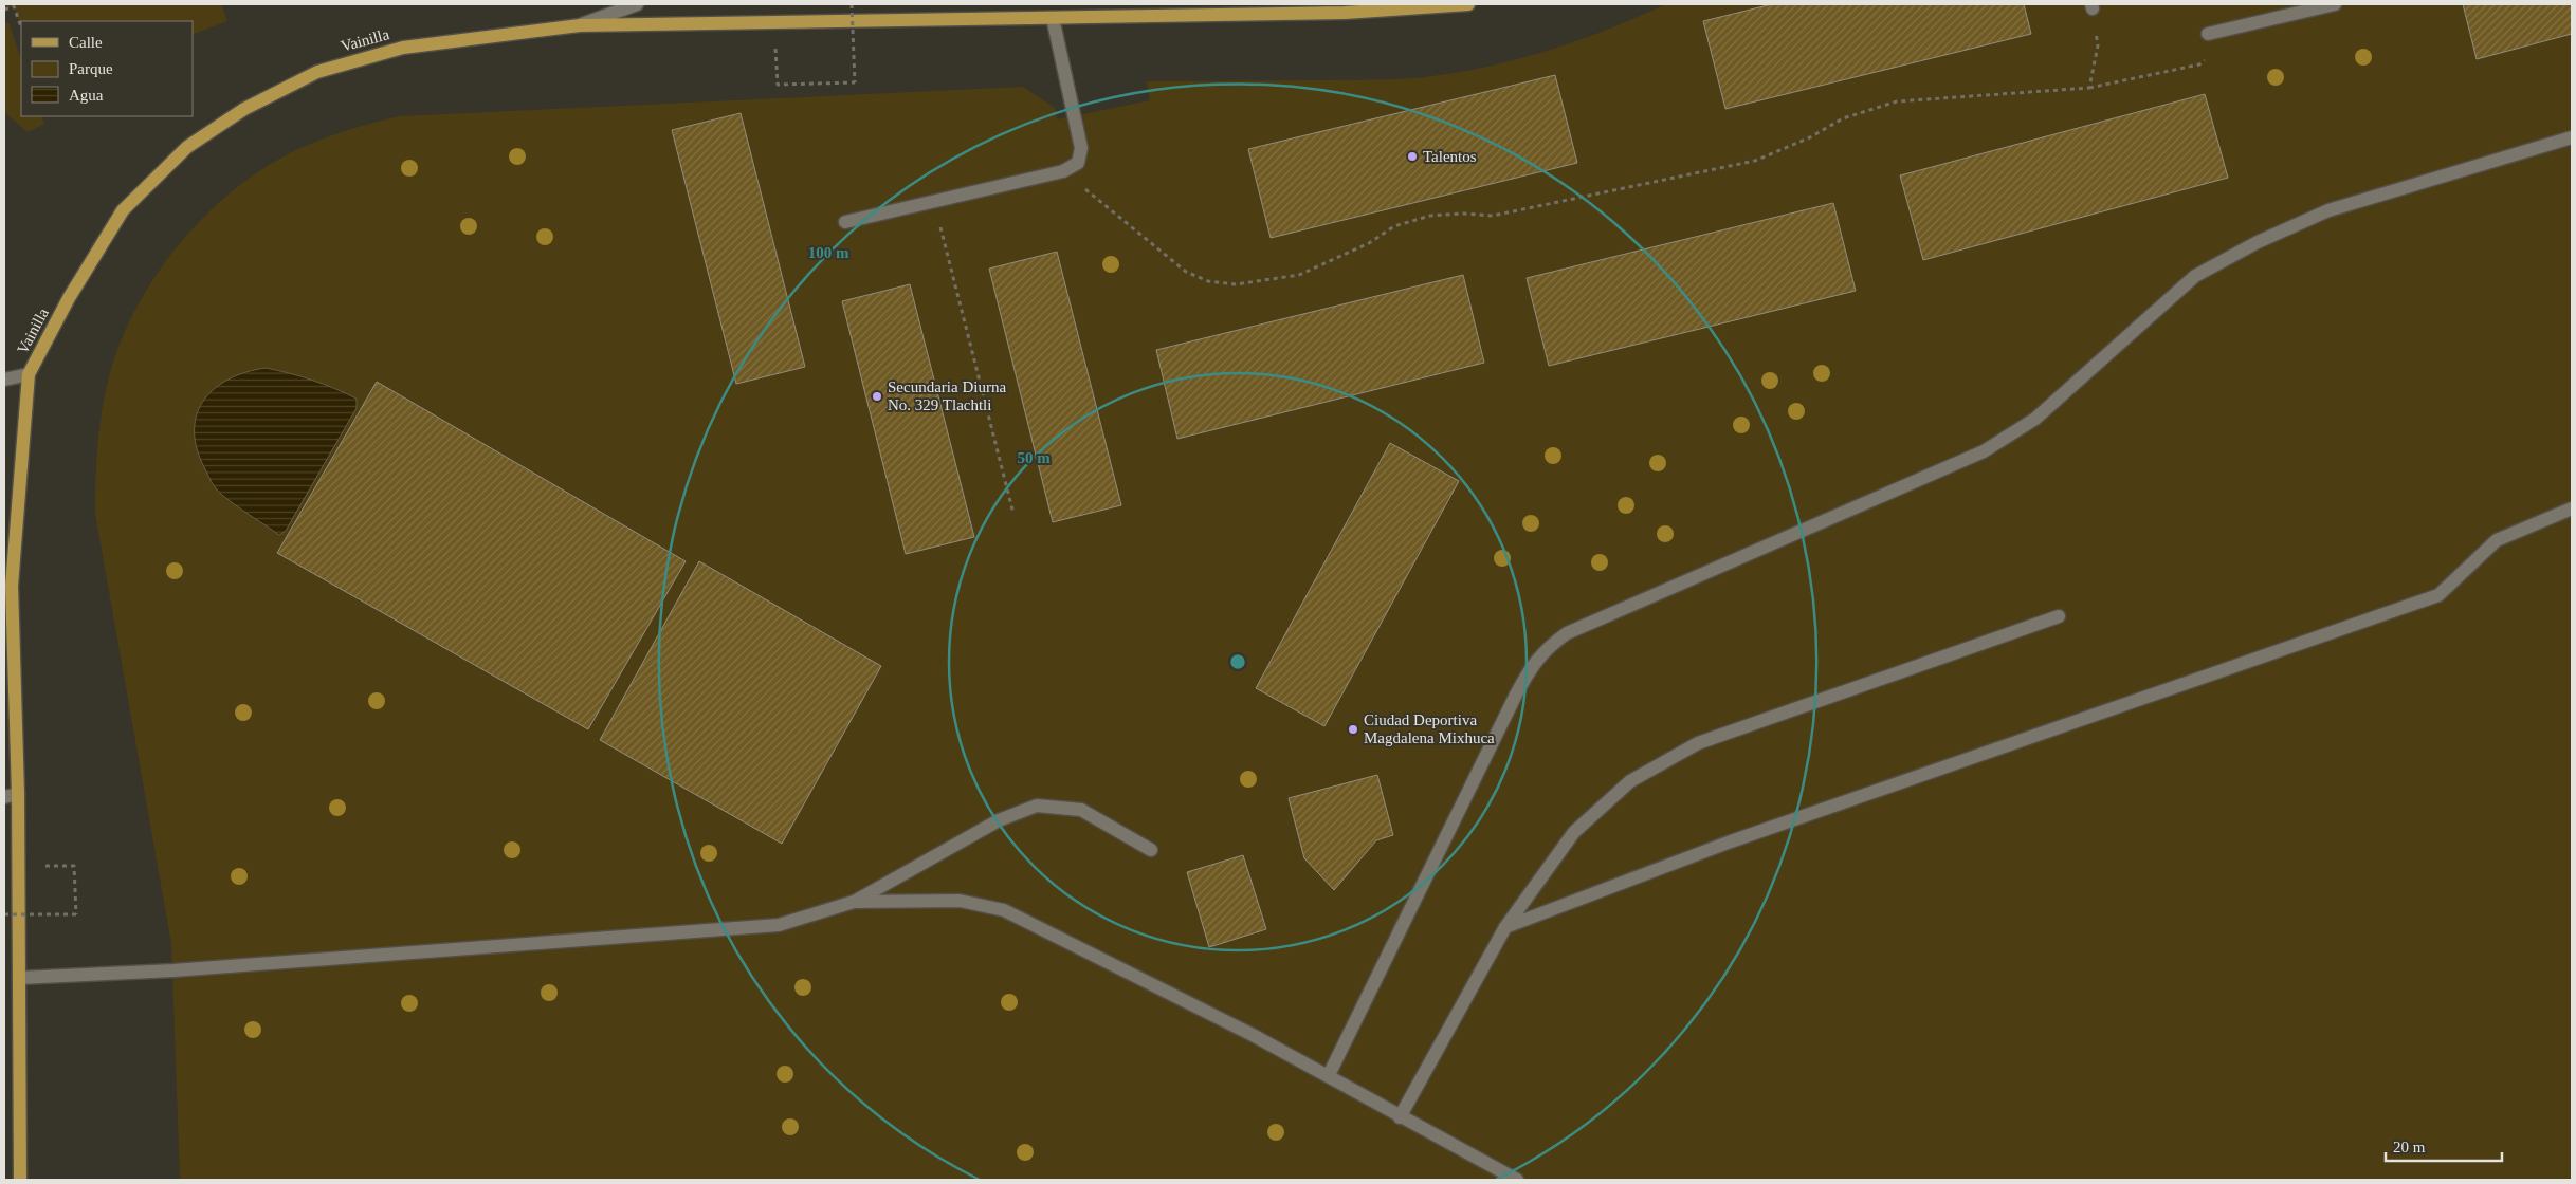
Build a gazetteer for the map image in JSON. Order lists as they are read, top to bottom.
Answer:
{
  "streets": {
    "main road": ["Vainilla"]
  },
  "places": ["Talentos", "Secundaria Diurna No. 329 Tlachtli", "Ciudad Deportiva Magdalena Mixhuca"],
  "legend": ["Calle", "Parque", "Agua"],
  "scale_bar": "20 m",
  "rings": ["100 m", "50 m"]
}
